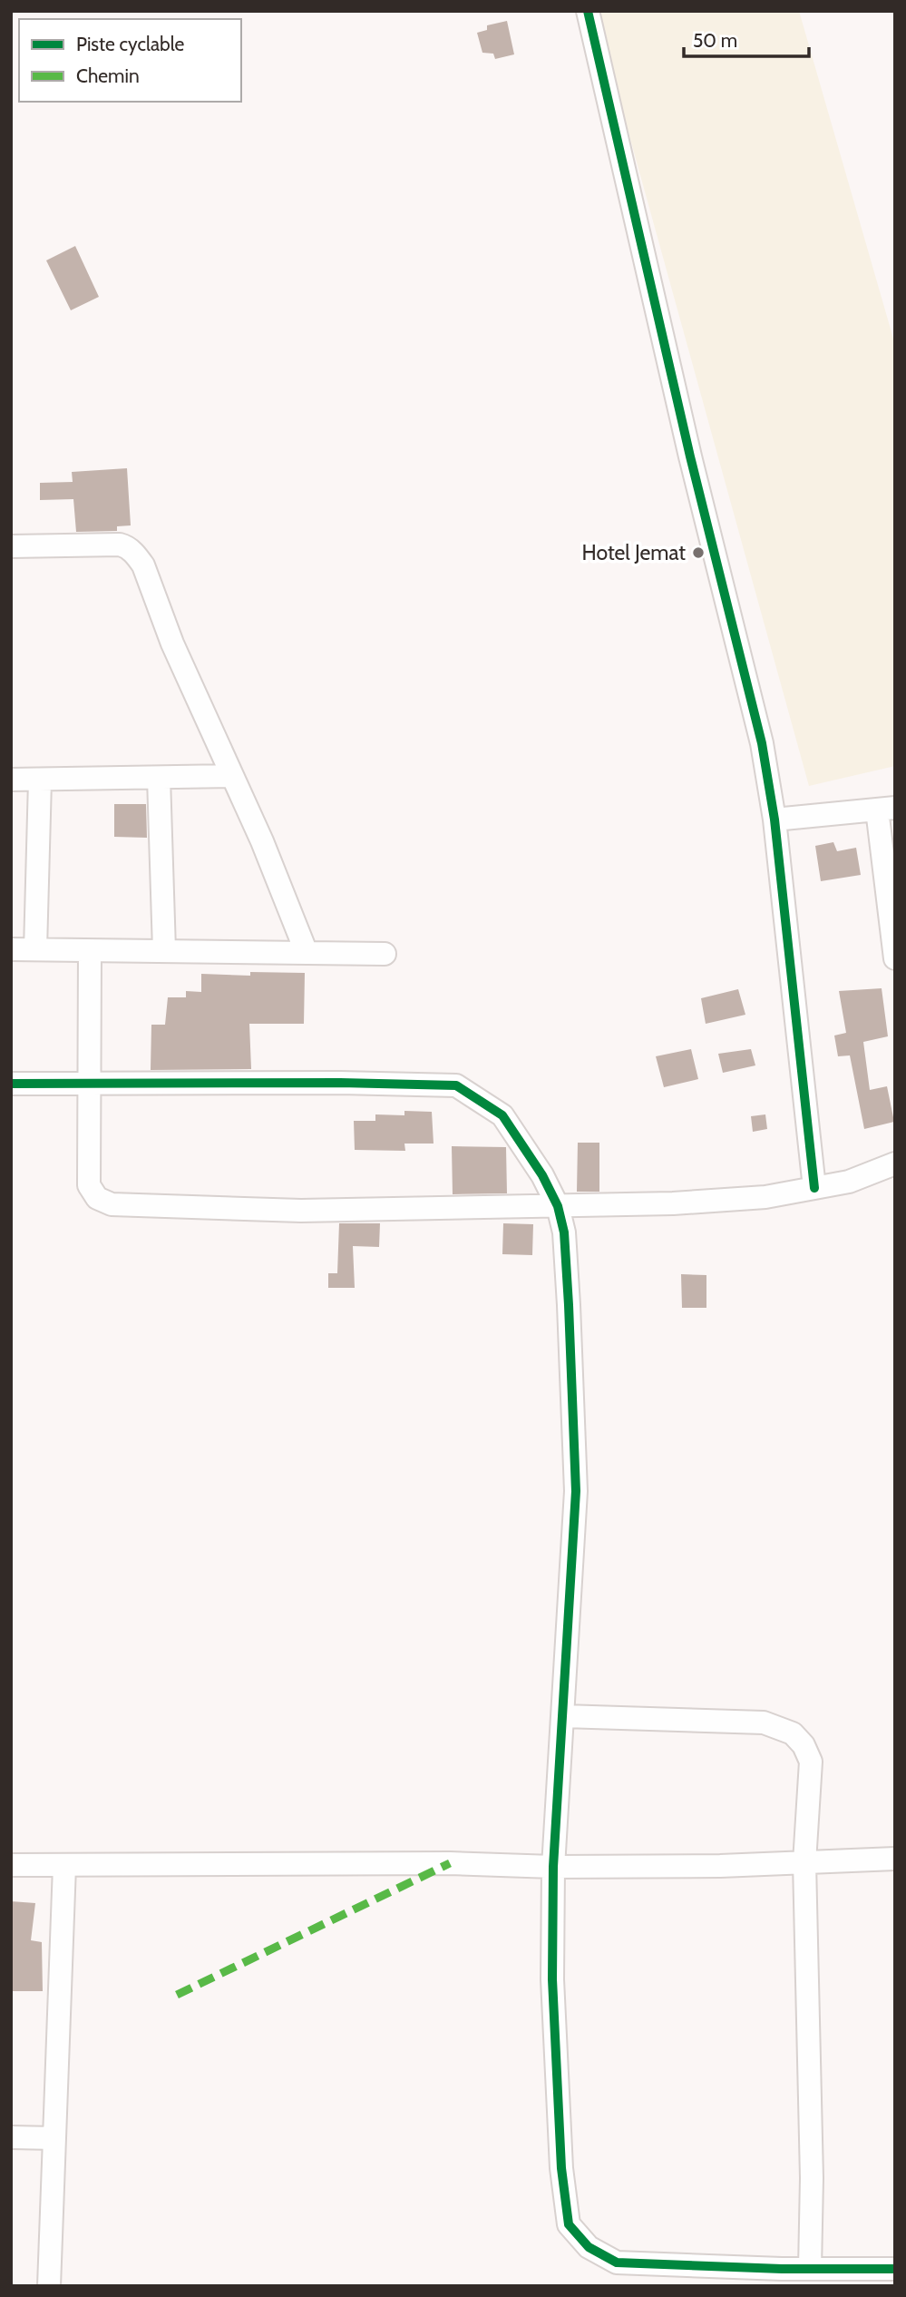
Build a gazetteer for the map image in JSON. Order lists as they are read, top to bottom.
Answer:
{
  "places": ["Hotel Jemat"],
  "legend": ["Piste cyclable", "Chemin"],
  "scale_bar": "50 m"
}
